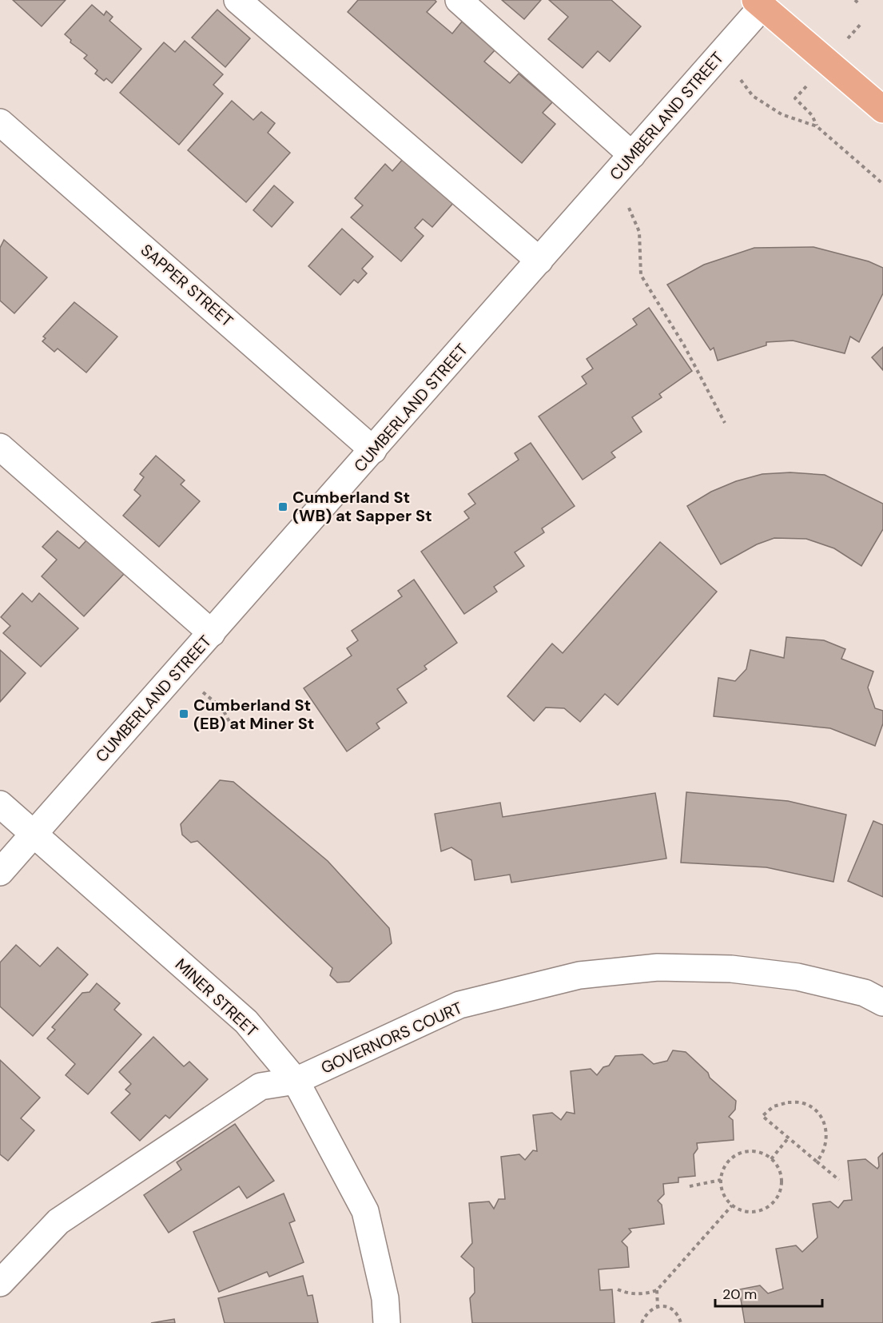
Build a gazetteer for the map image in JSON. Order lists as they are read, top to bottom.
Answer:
{
  "streets": {
    "street": [
      "CUMBERLAND STREET",
      "SAPPER STREET",
      "MINER STREET",
      "GOVERNORS COURT"
    ]
  },
  "crossings": [
    ["CUMBERLAND STREET", "SAPPER STREET"],
    ["CUMBERLAND STREET", "MINER STREET"],
    ["MINER STREET", "GOVERNORS COURT"]
  ],
  "places": {
    "transit": ["Cumberland St (WB) at Sapper St", "Cumberland St (EB) at Miner St"]
  },
  "scale_bar": "20 m"
}
